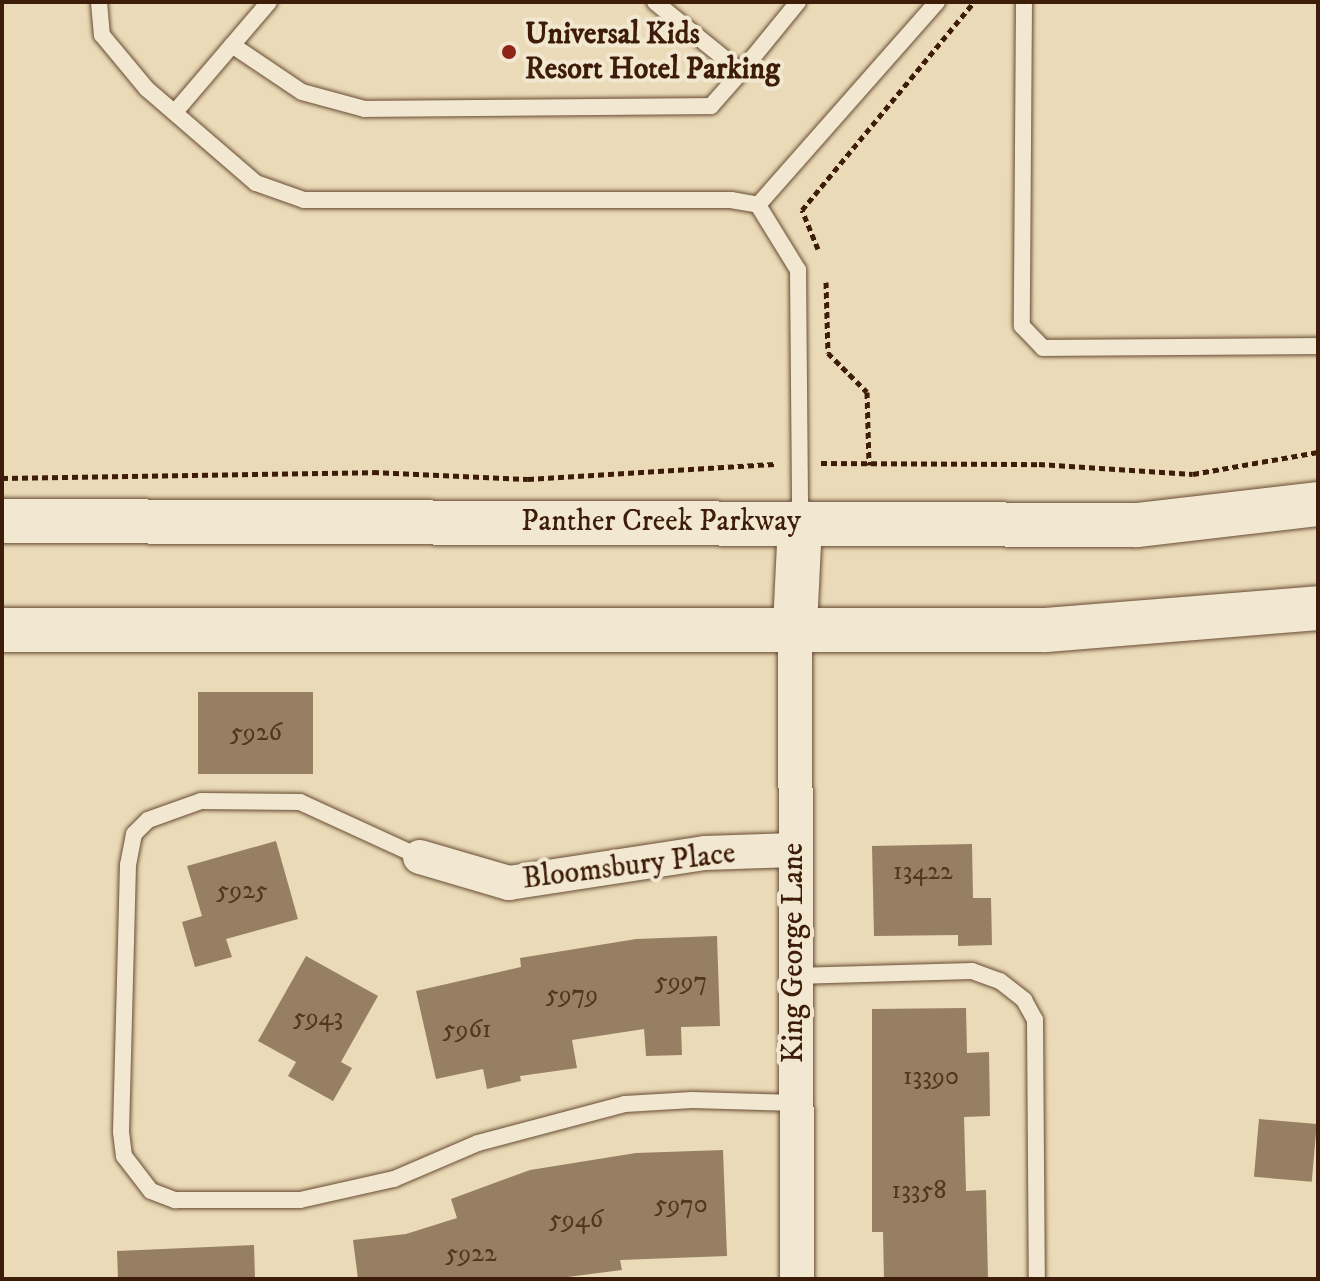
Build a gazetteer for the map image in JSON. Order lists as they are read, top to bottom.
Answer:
{
  "streets": {
    "main road": ["Panther Creek Parkway"],
    "street": ["Bloomsbury Place", "King George Lane"]
  },
  "crossings": [
    ["Bloomsbury Place", "King George Lane"]
  ],
  "places": ["Universal Kids Resort Hotel Parking"],
  "house_numbers": [
    "5926",
    "13422",
    "5925",
    "5997",
    "5979",
    "5943",
    "5961",
    "13390",
    "13358",
    "5970",
    "5946",
    "5922"
  ]
}
